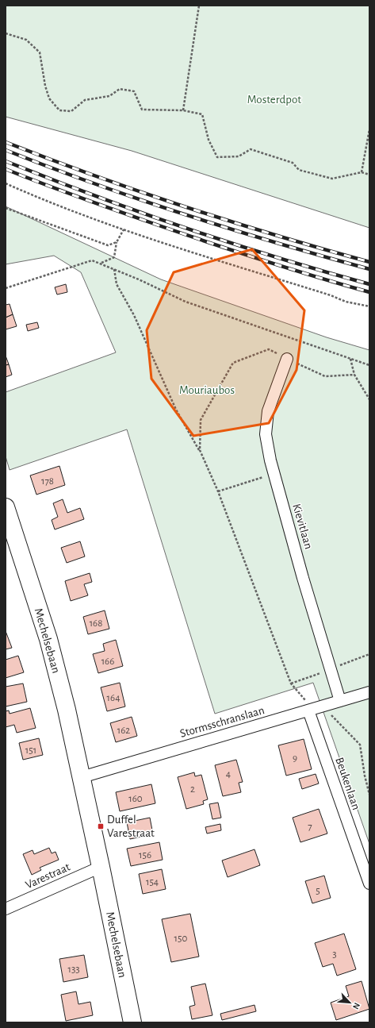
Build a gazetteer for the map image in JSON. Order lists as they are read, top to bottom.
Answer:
{
  "streets": {
    "main road": ["Mechelsebaan"],
    "street": [
      "Kievitlaan",
      "Stormsschranslaan",
      "Beukenlaan",
      "Varestraat"
    ]
  },
  "crossings": [
    ["Kievitlaan", "Stormsschranslaan"],
    ["Mechelsebaan", "Stormsschranslaan"],
    ["Mechelsebaan", "Varestraat"],
    ["Stormsschranslaan", "Beukenlaan"]
  ],
  "parks": ["Mosterdpot", "Mouriaubos"],
  "places": {
    "transit": ["Duffel Varestraat"]
  },
  "house_numbers": [
    "178",
    "168",
    "166",
    "164",
    "162",
    "151",
    "9",
    "4",
    "2",
    "160",
    "7",
    "156",
    "154",
    "5",
    "150",
    "3",
    "133"
  ],
  "north": "bottom right"
}
